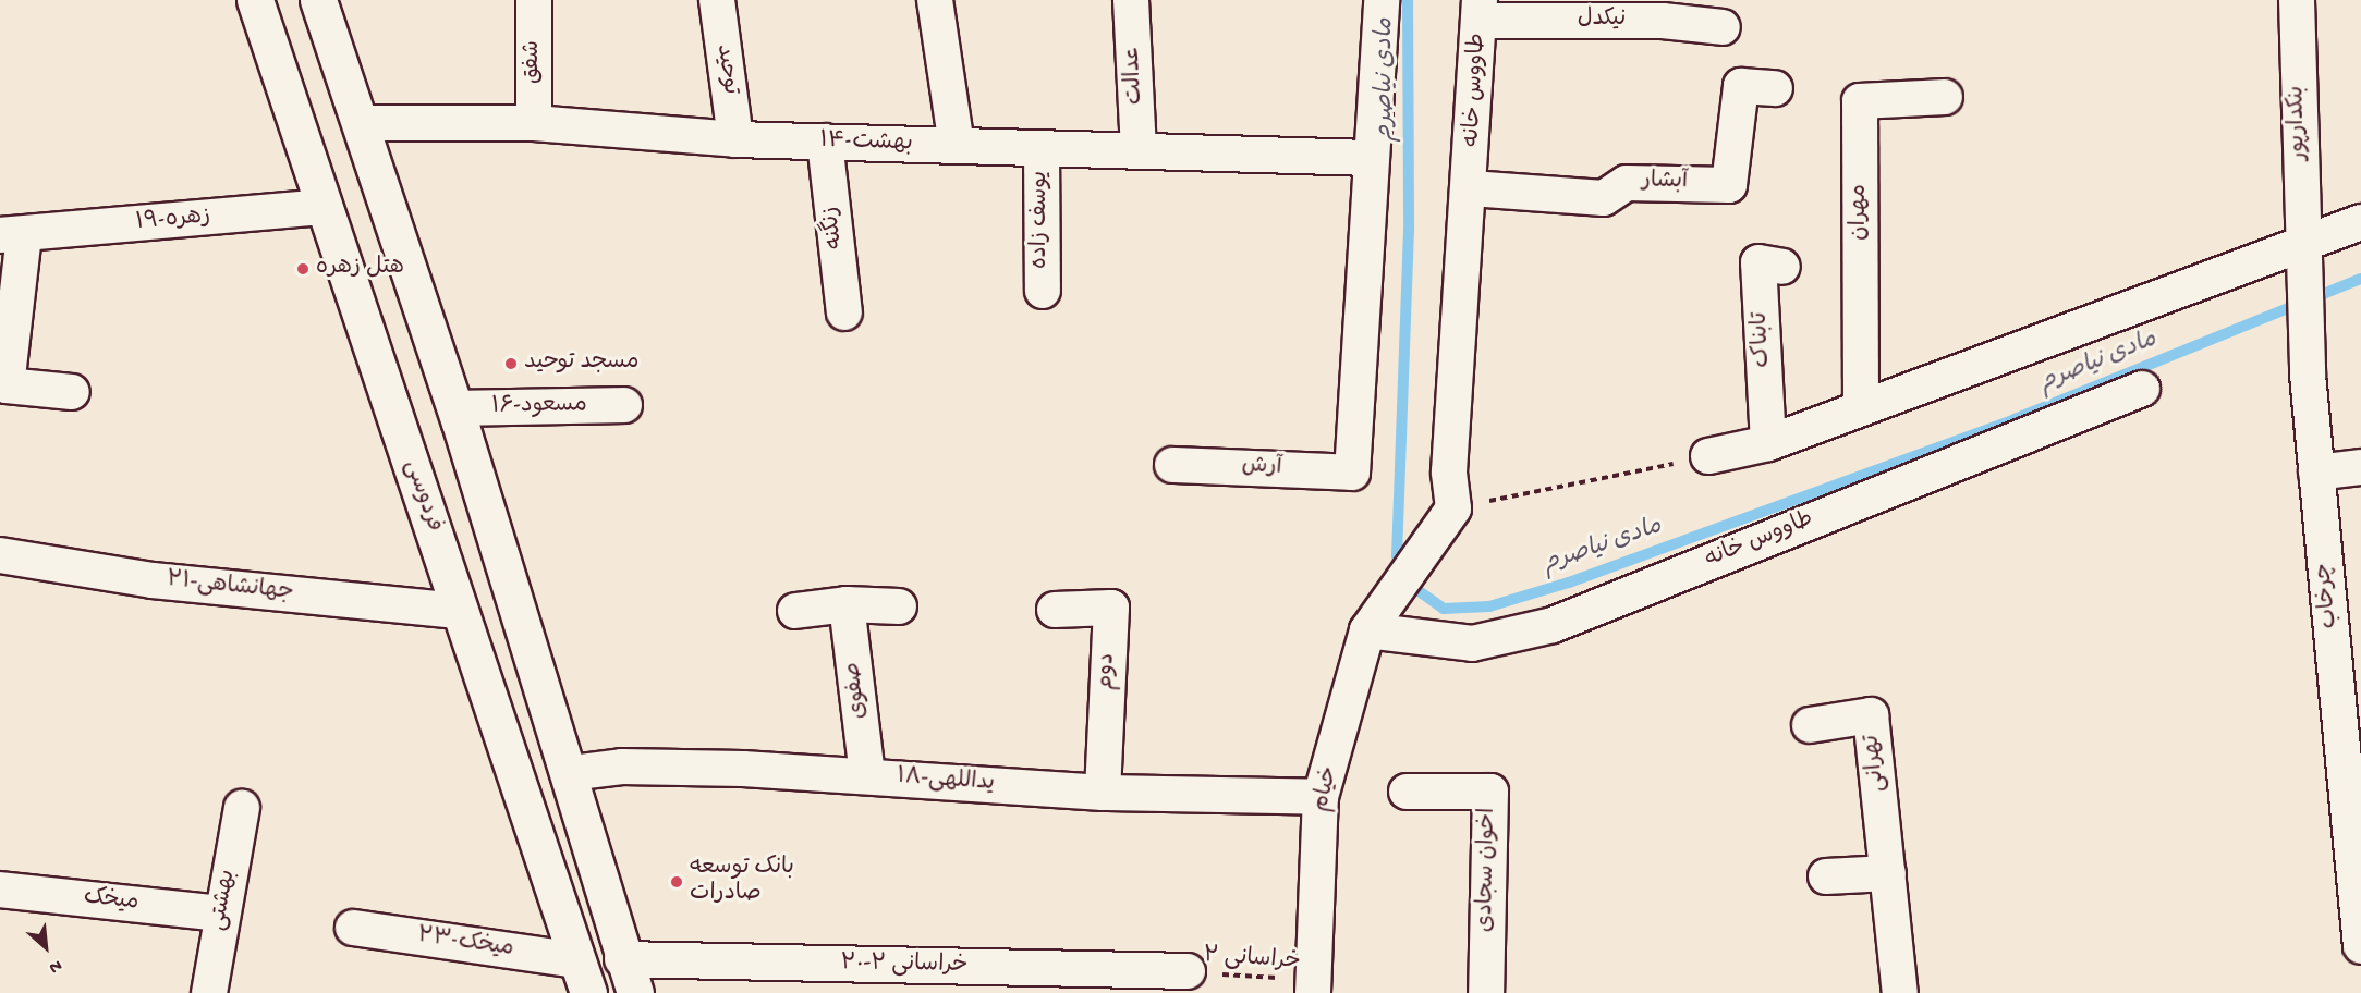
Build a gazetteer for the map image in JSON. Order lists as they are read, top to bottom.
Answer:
{
  "streets": {
    "main road": ["فردوسی"],
    "street": [
      "نیکدل",
      "شفق",
      "توحید",
      "عدالت",
      "طاووس خانه",
      "بنکدارپور",
      "۱۴-بهشت",
      "آبشار",
      "مهران",
      "یوسف زاده",
      "۱۹-زهره",
      "زنگنه",
      "تابناک",
      "۱۶-مسعود",
      "آرش",
      "۲۱-جهانشاهی",
      "چرخاب",
      "دوم",
      "صفوی",
      "تهرانی",
      "۱۸-یداللهی",
      "خیام",
      "اخوان سجادی",
      "بهشتی",
      "میخک",
      "۲۳-میخک",
      "۲۰-خراسانی ۲"
    ],
    "path": ["خراسانی ۲"]
  },
  "crossings": [
    ["نیکدل", "طاووس خانه"],
    ["شفق", "۱۴-بهشت"],
    ["توحید", "۱۴-بهشت"],
    ["عدالت", "۱۴-بهشت"],
    ["طاووس خانه", "آبشار"],
    ["طاووس خانه", "خیام"],
    ["بنکدارپور", "چرخاب"],
    ["۱۴-بهشت", "یوسف زاده"],
    ["۱۴-بهشت", "زنگنه"],
    ["۱۴-بهشت", "آرش"],
    ["۱۹-زهره", "فردوسی"],
    ["فردوسی", "۲۱-جهانشاهی"],
    ["فردوسی", "۲۳-میخک"],
    ["دوم", "۱۸-یداللهی"],
    ["صفوی", "۱۸-یداللهی"],
    ["۱۸-یداللهی", "خیام"],
    ["خیام", "خراسانی ۲"],
    ["بهشتی", "میخک"],
    ["خراسانی ۲", "۲۰-خراسانی ۲"]
  ],
  "water": ["مادی نیاصرم"],
  "places": ["هتل زهره", "مسجد توحید", "بانک توسعه صادرات"],
  "north": "bottom right"
}
